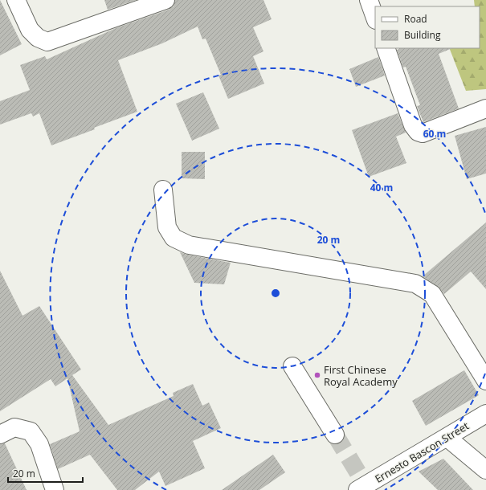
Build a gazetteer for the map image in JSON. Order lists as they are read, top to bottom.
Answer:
{
  "streets": {
    "street": ["Ernesto Bascon Street"]
  },
  "places": ["First Chinese Royal Academy"],
  "legend": ["Road", "Building"],
  "scale_bar": "20 m",
  "rings": ["60 m", "40 m", "20 m"]
}
